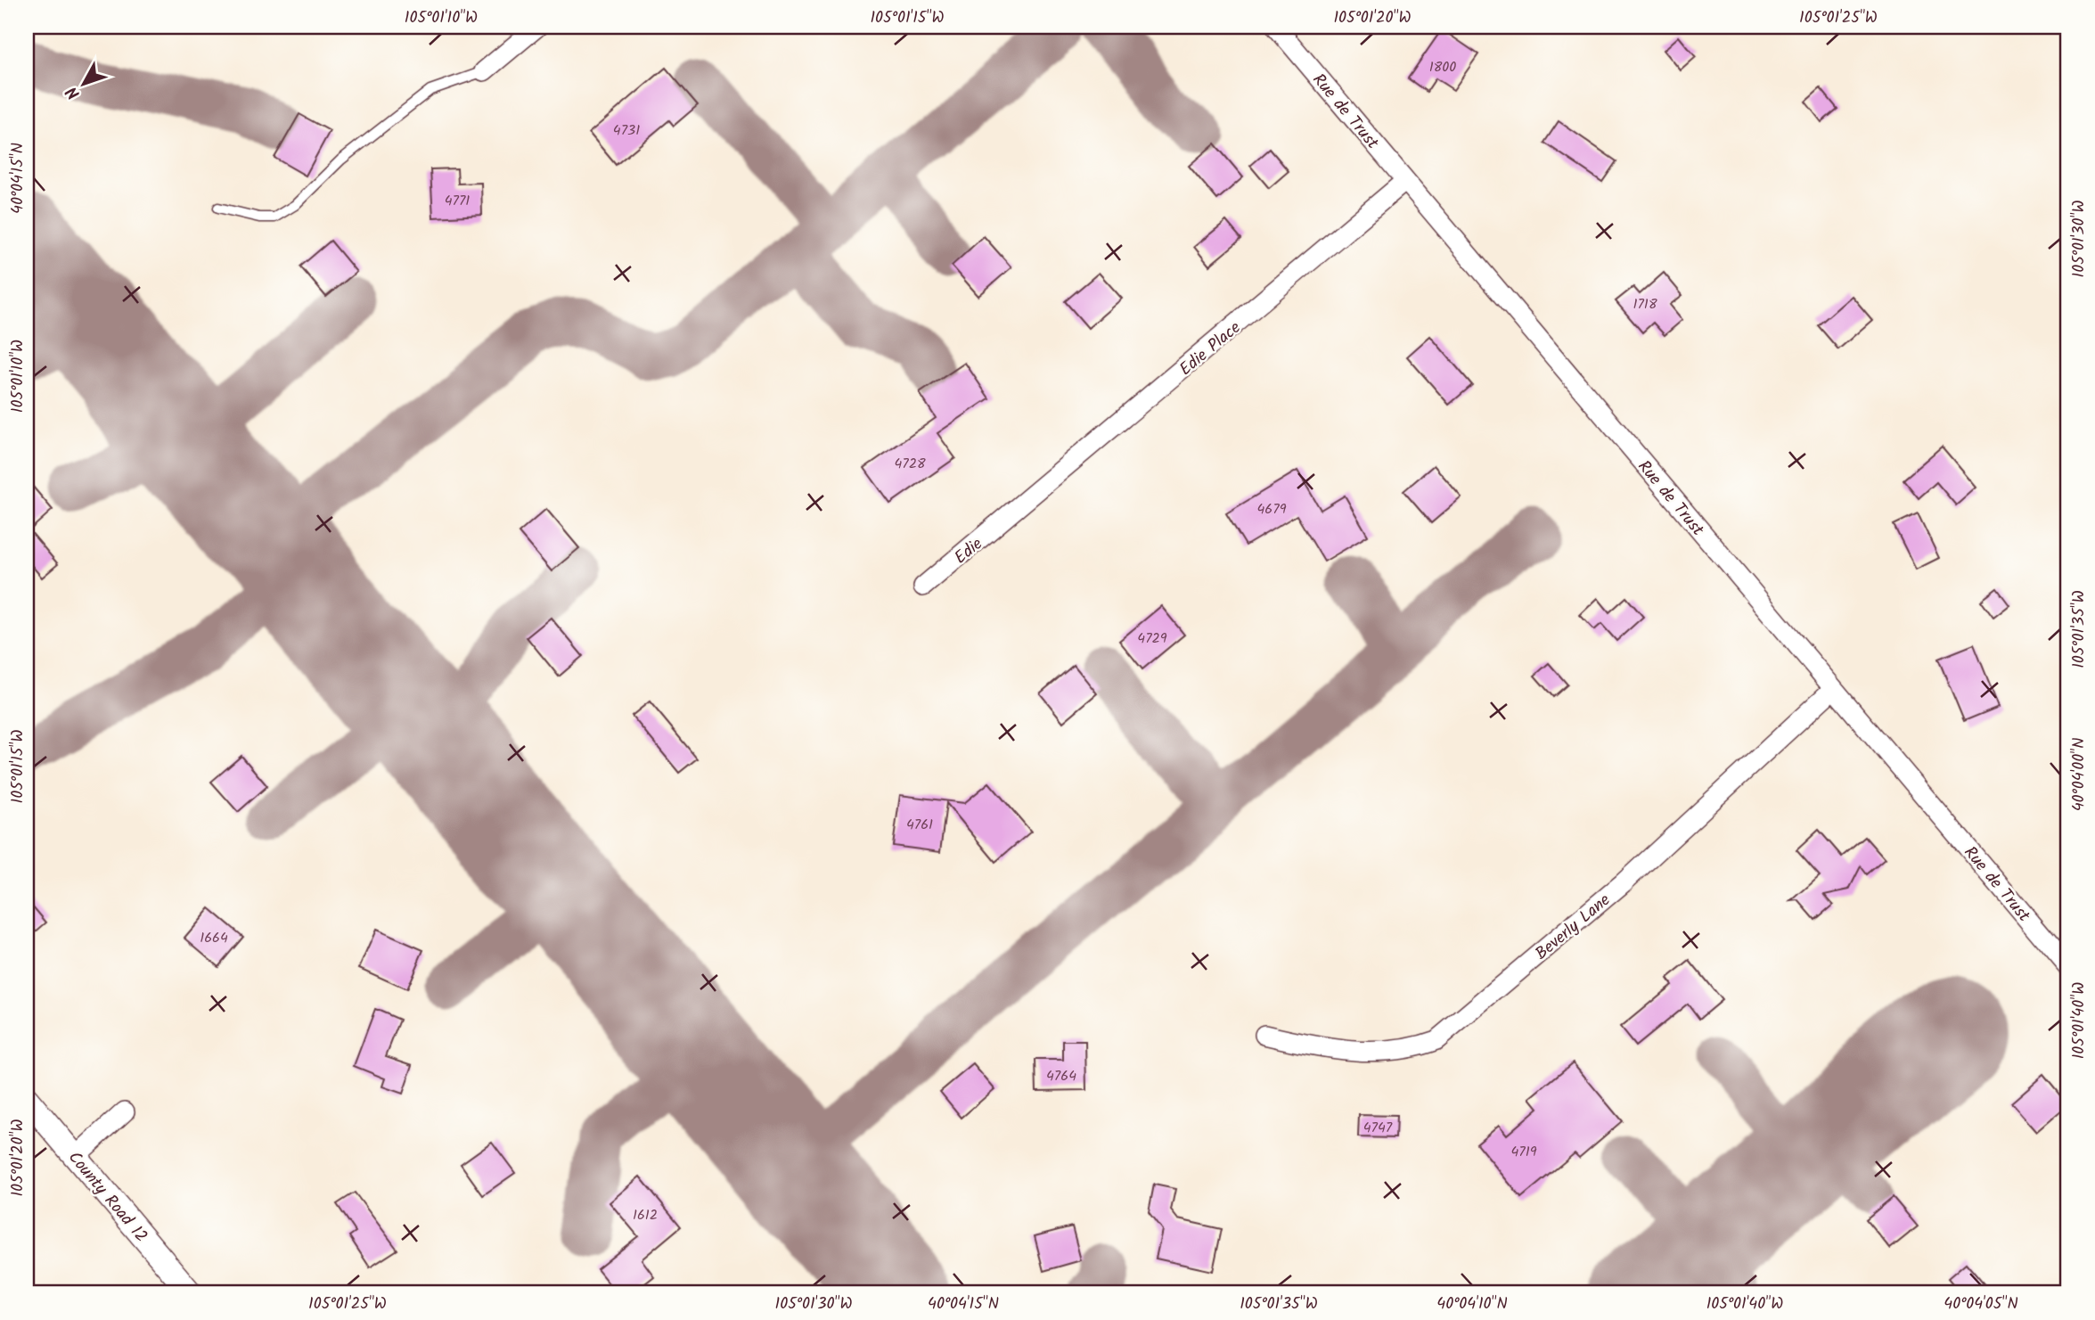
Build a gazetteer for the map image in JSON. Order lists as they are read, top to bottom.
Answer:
{
  "streets": {
    "street": [
      "Rue de Trust",
      "Edie Place",
      "Edie",
      "Beverly Lane",
      "County Road 12"
    ]
  },
  "crossings": [
    ["Rue de Trust", "Edie Place"],
    ["Rue de Trust", "Beverly Lane"],
    ["Edie Place", "Edie"]
  ],
  "house_numbers": [
    "1800",
    "4731",
    "4771",
    "1718",
    "4728",
    "4679",
    "4729",
    "4761",
    "1664",
    "4764",
    "4747",
    "4719",
    "1612"
  ],
  "north": "bottom left",
  "coordinates": [
    "105°01'10\"W",
    "105°01'15\"W",
    "105°01'20\"W",
    "105°01'25\"W",
    "40°04'15\"N",
    "105°01'30\"W",
    "105°01'35\"W",
    "40°04'00\"N",
    "105°01'40\"W",
    "40°04'10\"N",
    "40°04'05\"N"
  ]
}
